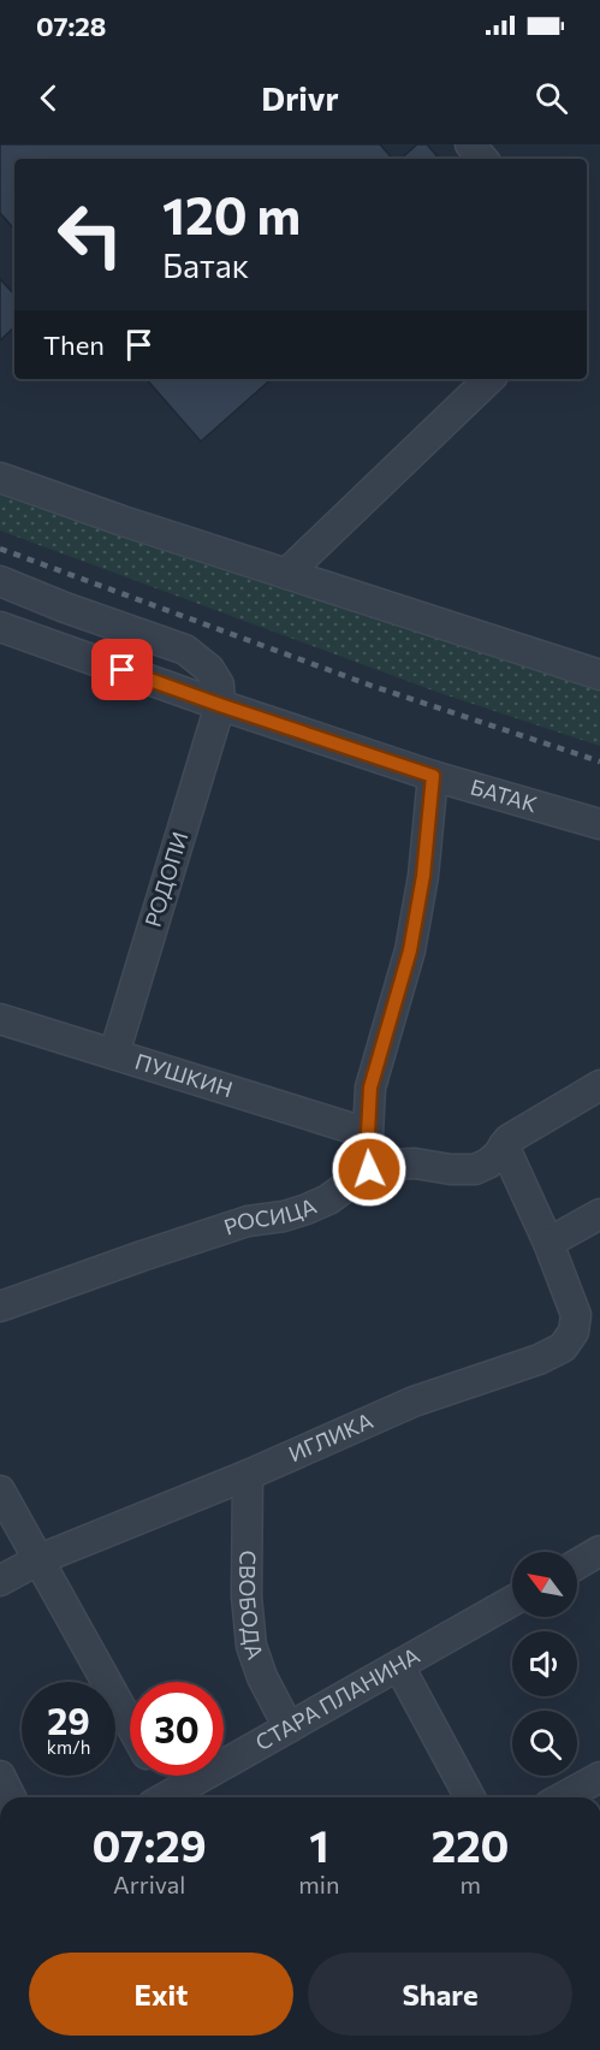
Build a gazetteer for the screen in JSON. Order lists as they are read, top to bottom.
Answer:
{
  "streets": {
    "street": [
      "БАТАК",
      "РОДОПИ",
      "ПУШКИН",
      "РОСИЦА",
      "ИГЛИКА",
      "СВОБОДА",
      "СТАРА ПЛАНИНА"
    ]
  },
  "crossings": [
    ["БАТАК", "РОДОПИ"],
    ["РОДОПИ", "ПУШКИН"],
    ["ИГЛИКА", "СВОБОДА"],
    ["СВОБОДА", "СТАРА ПЛАНИНА"]
  ],
  "north": "top left",
  "page": {
    "status": "07:28",
    "header": "Drivr",
    "turn": ["120 m", "Батак"],
    "then": "Then",
    "speed": "29 km/h",
    "limit": "30",
    "eta": [
      "07:29",
      "Arrival",
      "1",
      "min",
      "220",
      "m"
    ],
    "buttons": ["Exit", "Share"]
  }
}
